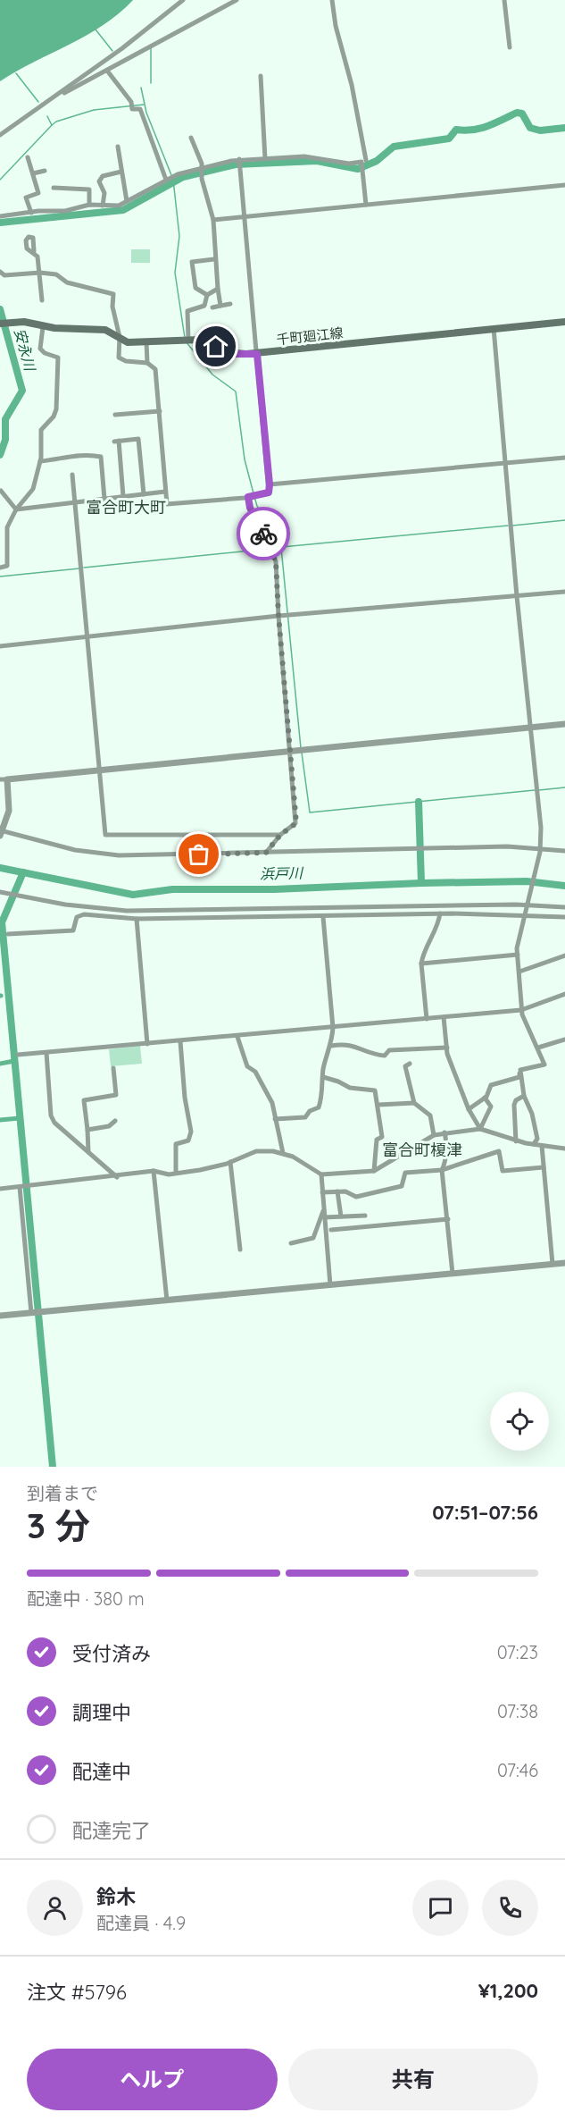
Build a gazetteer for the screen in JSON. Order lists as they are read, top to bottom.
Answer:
{
  "streets": {
    "main road": ["千町廻江線"]
  },
  "districts": ["富合町大町", "富合町榎津"],
  "water": ["安永川", "浜戸川"],
  "page": {
    "heading": ["3 分", "到着まで", "07:51–07:56"],
    "panel": [
      "鈴木",
      "配達員 · 4.9",
      "注文 #5796",
      "¥1,200"
    ],
    "bar": "配達中 · 380 m",
    "list": [
      ["受付済み", "07:23"],
      ["調理中", "07:38"],
      ["配達中", "07:46"],
      "配達完了"
    ],
    "buttons": ["ヘルプ", "共有"]
  }
}
